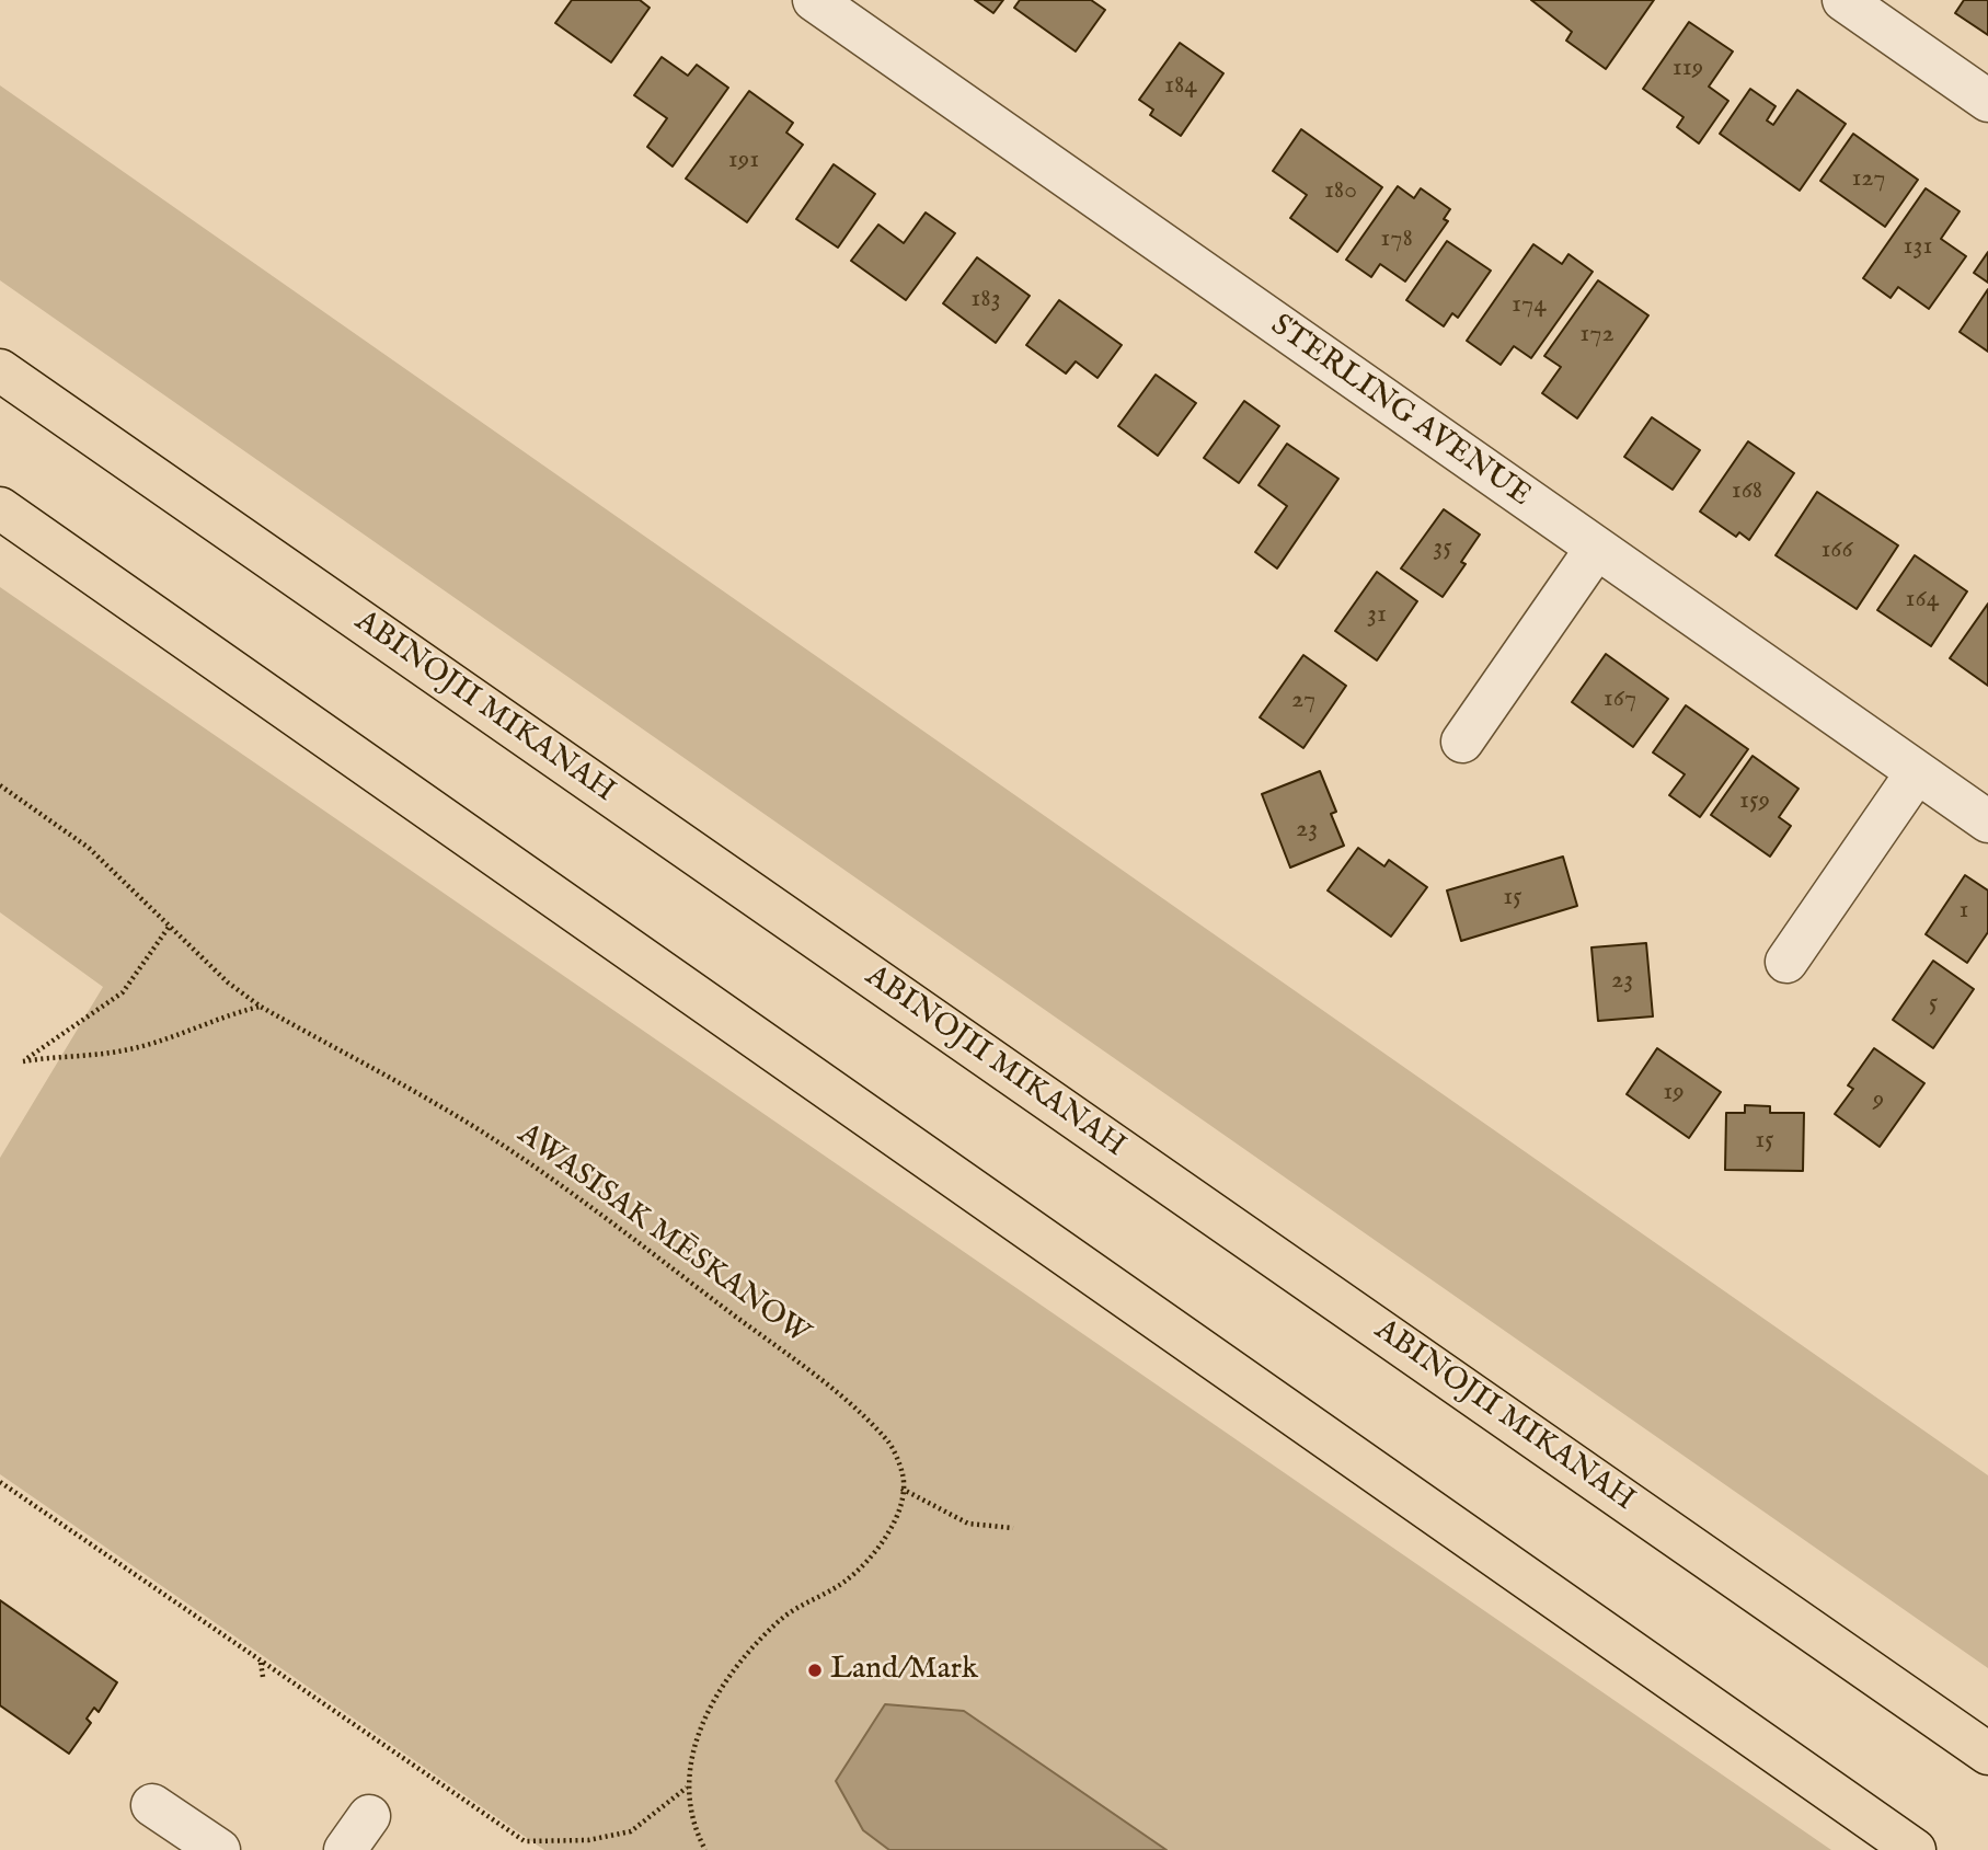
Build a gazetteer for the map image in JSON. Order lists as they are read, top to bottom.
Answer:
{
  "streets": {
    "main road": ["ABINOJII MIKANAH"],
    "street": ["STERLING AVENUE"],
    "path": ["AWASISAK MĒSKANOW"]
  },
  "places": ["Land/Mark"],
  "house_numbers": [
    "119",
    "184",
    "191",
    "127",
    "180",
    "178",
    "131",
    "183",
    "174",
    "172",
    "168",
    "35",
    "166",
    "164",
    "31",
    "167",
    "27",
    "159",
    "23",
    "15",
    "1",
    "23",
    "5",
    "19",
    "9",
    "15"
  ]
}
